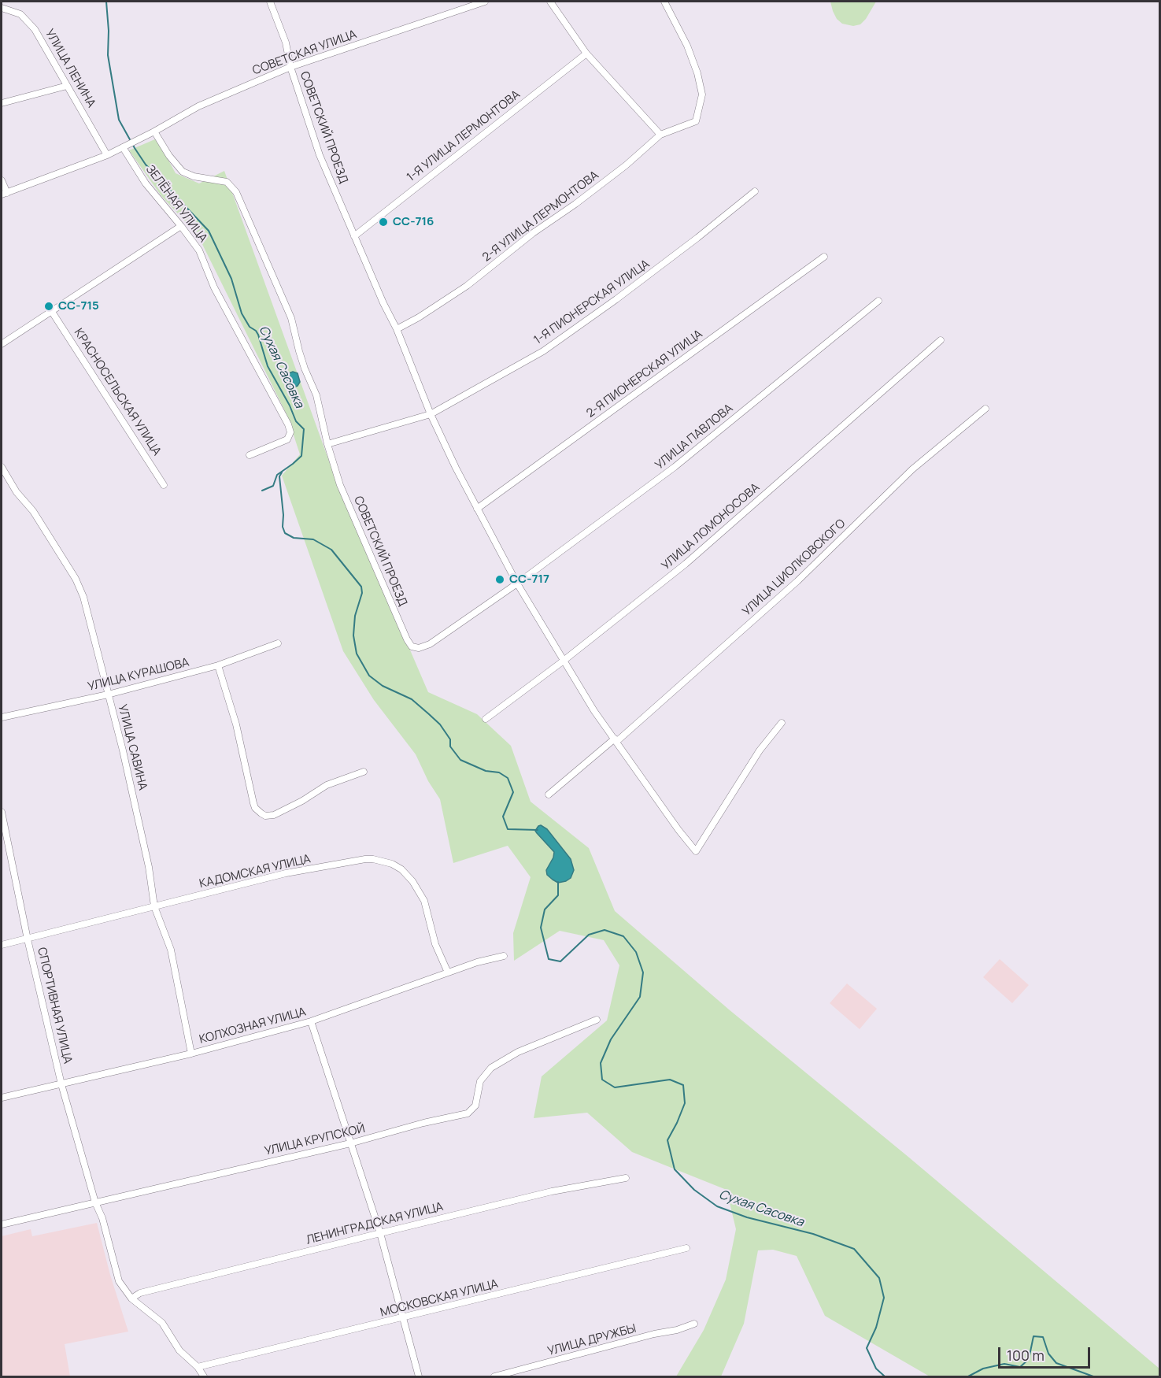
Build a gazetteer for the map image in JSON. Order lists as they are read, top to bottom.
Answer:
{
  "streets": {
    "street": [
      "СОВЕТСКАЯ УЛИЦА",
      "УЛИЦА ЛЕНИНА",
      "СОВЕТСКИЙ ПРОЕЗД",
      "1-Я УЛИЦА ЛЕРМОНТОВА",
      "ЗЕЛЁНАЯ УЛИЦА",
      "2-Я УЛИЦА ЛЕРМОНТОВА",
      "1-Я ПИОНЕРСКАЯ УЛИЦА",
      "2-Я ПИОНЕРСКАЯ УЛИЦА",
      "КРАСНОСЕЛЬСКАЯ УЛИЦА",
      "УЛИЦА ПАВЛОВА",
      "УЛИЦА ЛОМОНОСОВА",
      "УЛИЦА ЦИОЛКОВСКОГО",
      "УЛИЦА КУРАШОВА",
      "УЛИЦА САВИНА",
      "КАДОМСКАЯ УЛИЦА",
      "СПОРТИВНАЯ УЛИЦА",
      "КОЛХОЗНАЯ УЛИЦА",
      "УЛИЦА КРУПСКОЙ",
      "ЛЕНИНГРАДСКАЯ УЛИЦА",
      "МОСКОВСКАЯ УЛИЦА",
      "УЛИЦА ДРУЖБЫ"
    ]
  },
  "crossings": [
    ["СОВЕТСКАЯ УЛИЦА", "СОВЕТСКИЙ ПРОЕЗД"],
    ["СОВЕТСКАЯ УЛИЦА", "ЗЕЛЁНАЯ УЛИЦА"],
    ["СОВЕТСКИЙ ПРОЕЗД", "1-Я УЛИЦА ЛЕРМОНТОВА"],
    ["СОВЕТСКИЙ ПРОЕЗД", "ЗЕЛЁНАЯ УЛИЦА"],
    ["СОВЕТСКИЙ ПРОЕЗД", "2-Я УЛИЦА ЛЕРМОНТОВА"],
    ["СОВЕТСКИЙ ПРОЕЗД", "1-Я ПИОНЕРСКАЯ УЛИЦА"],
    ["СОВЕТСКИЙ ПРОЕЗД", "2-Я ПИОНЕРСКАЯ УЛИЦА"],
    ["СОВЕТСКИЙ ПРОЕЗД", "УЛИЦА ПАВЛОВА"],
    ["СОВЕТСКИЙ ПРОЕЗД", "УЛИЦА ЛОМОНОСОВА"],
    ["СОВЕТСКИЙ ПРОЕЗД", "УЛИЦА ЦИОЛКОВСКОГО"],
    ["УЛИЦА КУРАШОВА", "УЛИЦА САВИНА"],
    ["УЛИЦА САВИНА", "КАДОМСКАЯ УЛИЦА"],
    ["УЛИЦА САВИНА", "КОЛХОЗНАЯ УЛИЦА"],
    ["КАДОМСКАЯ УЛИЦА", "СПОРТИВНАЯ УЛИЦА"],
    ["КАДОМСКАЯ УЛИЦА", "КОЛХОЗНАЯ УЛИЦА"],
    ["СПОРТИВНАЯ УЛИЦА", "КОЛХОЗНАЯ УЛИЦА"],
    ["СПОРТИВНАЯ УЛИЦА", "УЛИЦА КРУПСКОЙ"],
    ["СПОРТИВНАЯ УЛИЦА", "ЛЕНИНГРАДСКАЯ УЛИЦА"],
    ["СПОРТИВНАЯ УЛИЦА", "МОСКОВСКАЯ УЛИЦА"]
  ],
  "water": ["Сухая Сасовка"],
  "places": ["СС-716", "СС-715", "СС-717"],
  "scale_bar": "100 m"
}
